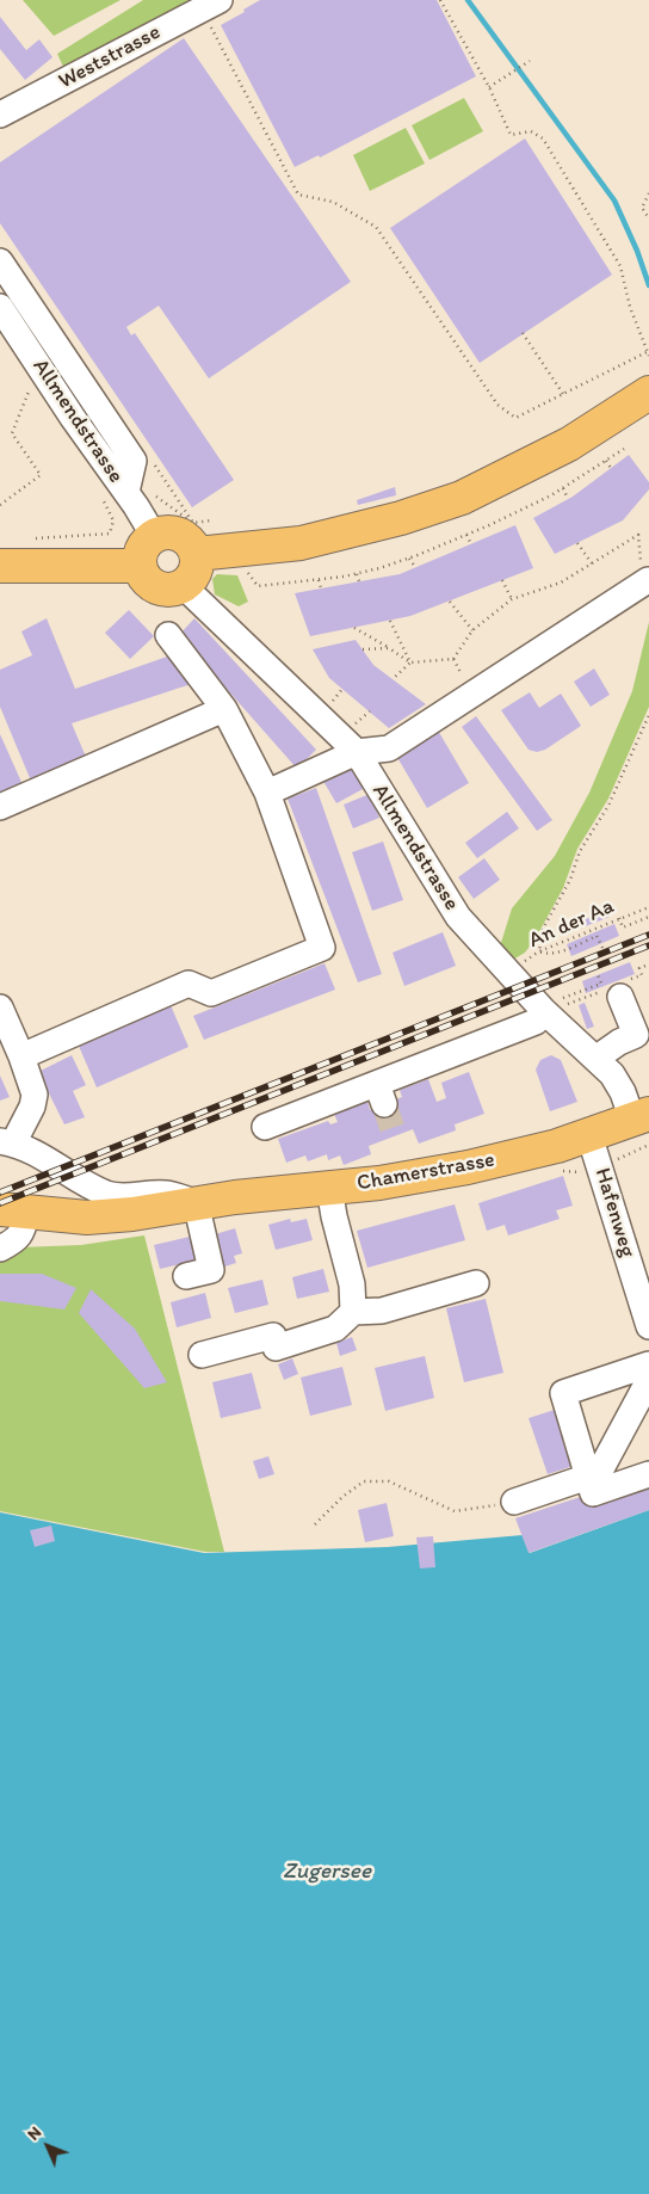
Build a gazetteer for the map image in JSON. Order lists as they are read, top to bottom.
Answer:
{
  "streets": {
    "main road": ["Chamerstrasse"],
    "street": ["Weststrasse", "Allmendstrasse", "Hafenweg"],
    "path": ["An der Aa"]
  },
  "crossings": [
    ["Allmendstrasse", "An der Aa"],
    ["Allmendstrasse", "Chamerstrasse"],
    ["Chamerstrasse", "Hafenweg"]
  ],
  "water": ["Zugersee"],
  "north": "top left"
}
